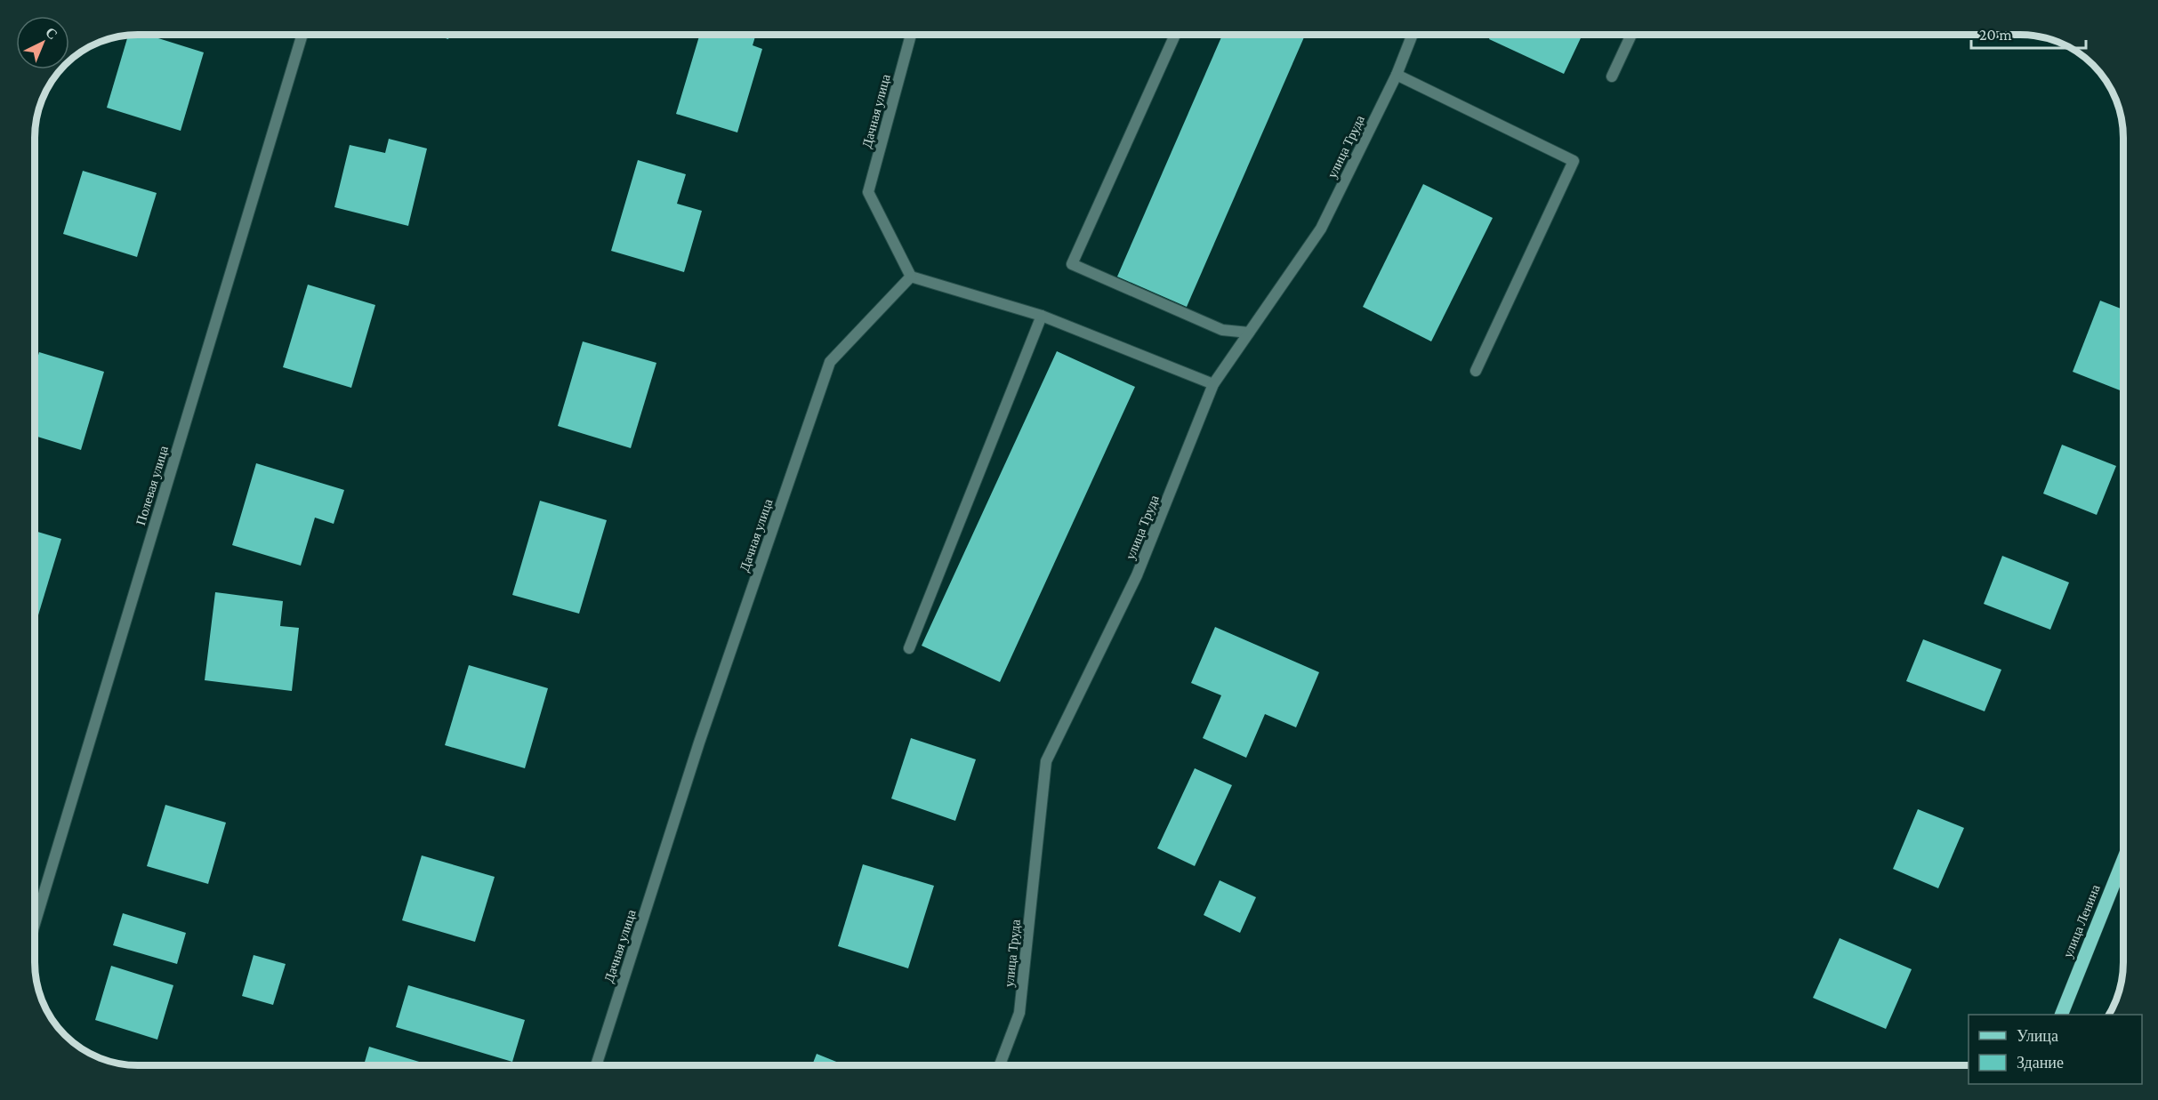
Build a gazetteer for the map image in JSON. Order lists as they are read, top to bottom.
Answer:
{
  "streets": {
    "main road": ["улица Ленина"],
    "street": ["Дачная улица", "улица Труда", "Полевая улица"]
  },
  "legend": ["Улица", "Здание"],
  "scale_bar": "20 m",
  "north": "top right"
}
